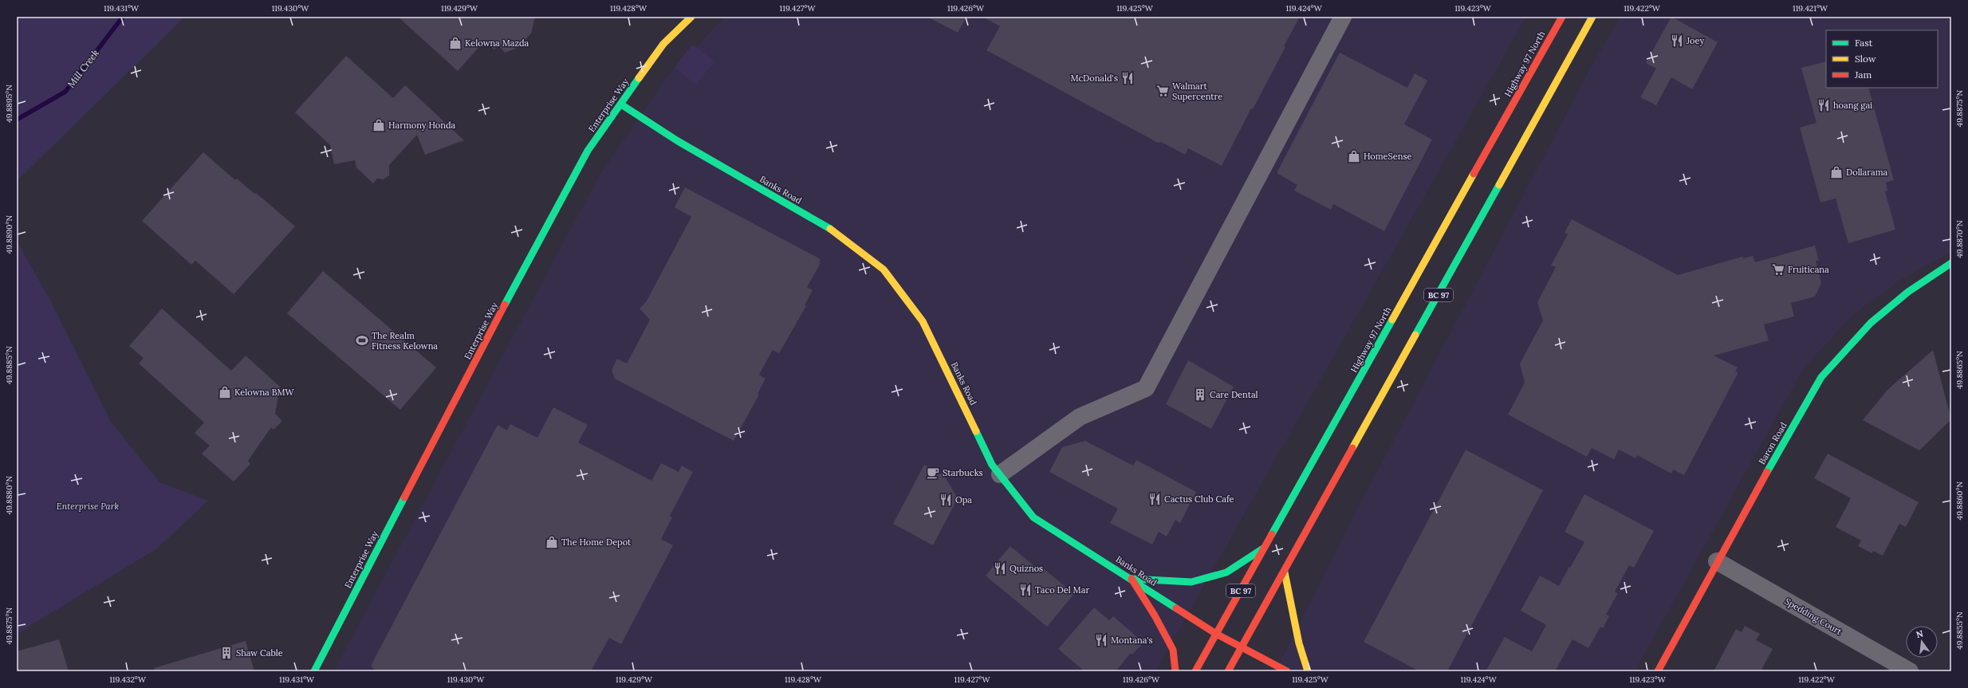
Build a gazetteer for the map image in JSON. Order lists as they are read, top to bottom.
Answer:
{
  "streets": {
    "main road": [
      "Highway 97 North",
      "Enterprise Way",
      "Banks Road",
      "BC 97",
      "Baron Road"
    ],
    "street": ["Spedding Court"]
  },
  "crossings": [
    ["Highway 97 North", "Banks Road"],
    ["Enterprise Way", "Banks Road"],
    ["Banks Road", "BC 97"],
    ["Baron Road", "Spedding Court"]
  ],
  "water": ["Mill Creek"],
  "parks": ["Enterprise Park"],
  "places": {
    "restaurant": [
      "Joey",
      "McDonald's",
      "hoang gai",
      "Cactus Club Cafe",
      "Opa",
      "Quiznos",
      "Taco Del Mar",
      "Montana's"
    ],
    "shop": [
      "Kelowna Mazda",
      "Harmony Honda",
      "HomeSense",
      "Dollarama",
      "Kelowna BMW",
      "The Home Depot"
    ],
    "supermarket": ["Walmart Supercentre", "Fruiticana"],
    "sports": ["The Realm Fitness Kelowna"],
    "building": ["Care Dental", "Shaw Cable"],
    "cafe": ["Starbucks"]
  },
  "legend": ["Fast", "Slow", "Jam"],
  "north": "top",
  "coordinates": [
    "119.431°W",
    "119.430°W",
    "119.429°W",
    "119.428°W",
    "119.427°W",
    "119.426°W",
    "119.425°W",
    "119.424°W",
    "119.423°W",
    "119.422°W",
    "119.421°W",
    "49.8895°N",
    "49.8875°N",
    "49.8890°N",
    "49.8870°N",
    "49.8885°N",
    "49.8865°N",
    "49.8880°N",
    "49.8860°N",
    "49.8855°N",
    "119.432°W"
  ]
}
